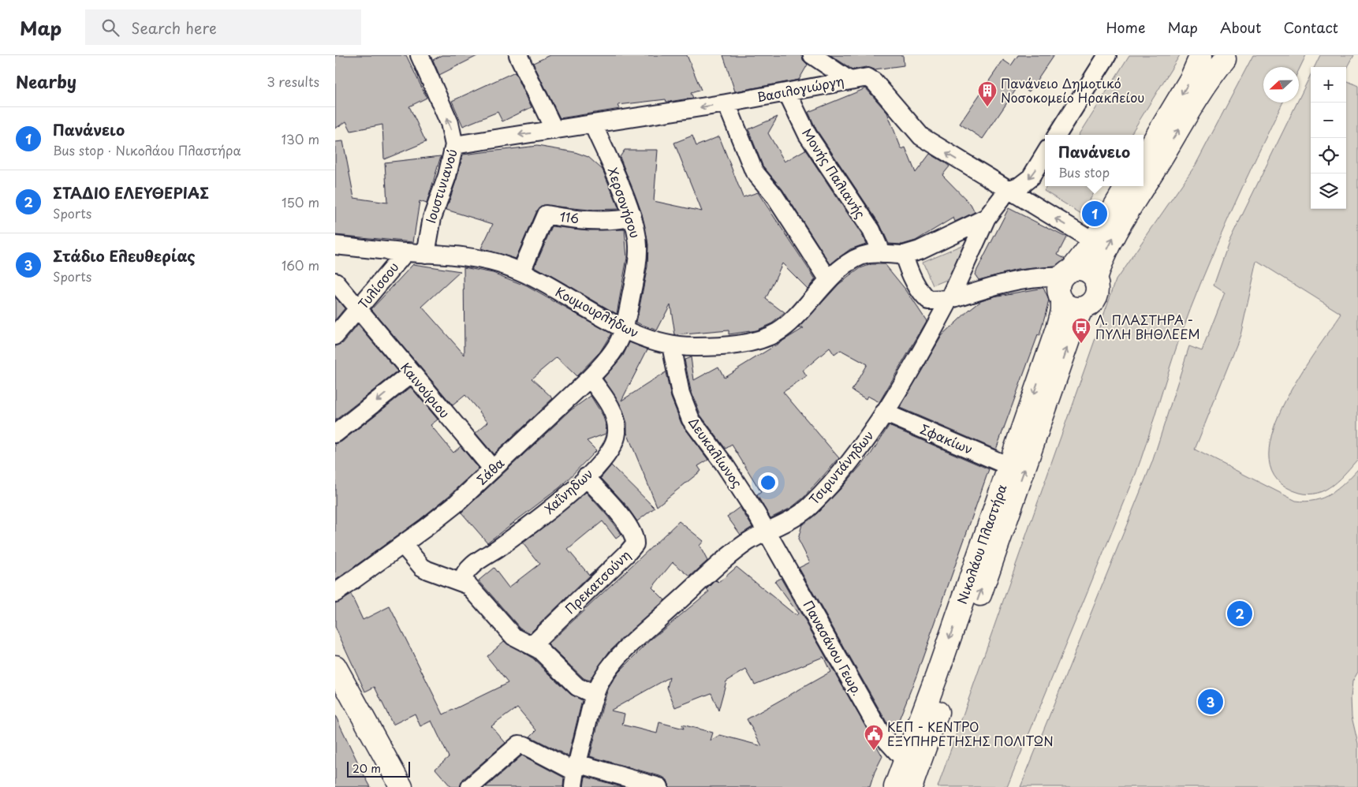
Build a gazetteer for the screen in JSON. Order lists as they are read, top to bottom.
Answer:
{
  "streets": {
    "main road": ["Νικολάου Πλαστήρα"],
    "street": [
      "Βασιλογιώργη",
      "Μονής Παλιανής",
      "Ιουστινιανού",
      "Χερσονήσου",
      "116",
      "Τυλίσσου",
      "Κουμουρλήδων",
      "Καινούριου",
      "Σφακίων",
      "Δευκαλίωνος",
      "Τσιριντάνηδων",
      "Σάθα",
      "Χαΐνηδων",
      "Πρεκατσούνη",
      "Πανασάνου Γεωρ."
    ]
  },
  "crossings": [
    ["Βασιλογιώργη", "Μονής Παλιανής"],
    ["Βασιλογιώργη", "Ιουστινιανού"],
    ["Βασιλογιώργη", "Χερσονήσου"],
    ["Μονής Παλιανής", "Κουμουρλήδων"],
    ["Ιουστινιανού", "Κουμουρλήδων"],
    ["Χερσονήσου", "116"],
    ["Χερσονήσου", "Κουμουρλήδων"],
    ["Χερσονήσου", "Σάθα"],
    ["116", "Κουμουρλήδων"],
    ["Τυλίσσου", "Κουμουρλήδων"],
    ["Τυλίσσου", "Καινούριου"],
    ["Κουμουρλήδων", "Δευκαλίωνος"],
    ["Κουμουρλήδων", "Τσιριντάνηδων"],
    ["Κουμουρλήδων", "Σάθα"],
    ["Καινούριου", "Σάθα"],
    ["Σφακίων", "Τσιριντάνηδων"],
    ["Σφακίων", "Νικολάου Πλαστήρα"],
    ["Δευκαλίωνος", "Τσιριντάνηδων"],
    ["Δευκαλίωνος", "Πανασάνου Γεωρ."],
    ["Τσιριντάνηδων", "Πανασάνου Γεωρ."],
    ["Σάθα", "Χαΐνηδων"],
    ["Χαΐνηδων", "Πρεκατσούνη"],
    ["Νικολάου Πλαστήρα", "Πανασάνου Γεωρ."]
  ],
  "one_way": ["Βασιλογιώργη"],
  "places": {
    "building": ["Πανάνειο Δημοτικό Νοσοκομείο Ηρακλείου"],
    "bus stop": ["Λ. ΠΛΑΣΤΗΡΑ - ΠΥΛΗ ΒΗΘΛΕΕΜ"],
    "public building": ["ΚΕΠ - ΚΕΝΤΡΟ ΕΞΥΠΗΡΕΤΗΣΗΣ ΠΟΛΙΤΩΝ"]
  },
  "scale_bar": "20 m",
  "north": "left",
  "page": {
    "header": "Map",
    "search": "Search here",
    "nav": [
      "Home",
      "Map",
      "About",
      "Contact"
    ],
    "heading": ["Nearby", "3 results"],
    "map_buttons": ["+", "−"],
    "list": [
      {
        "mark": "1",
        "name": "Πανάνειο",
        "note": "Bus stop · Νικολάου Πλαστήρα",
        "value": "130 m"
      },
      {
        "mark": "2",
        "name": "ΣΤΑΔΙΟ ΕΛΕΥΘΕΡΙΑΣ",
        "note": "Sports",
        "value": "150 m"
      },
      {
        "mark": "3",
        "name": "Στάδιο Ελευθερίας",
        "note": "Sports",
        "value": "160 m"
      }
    ],
    "popup": ["Πανάνειο", "Bus stop"],
    "pins": ["1", "2", "3"],
    "scale": "20 m"
  }
}
